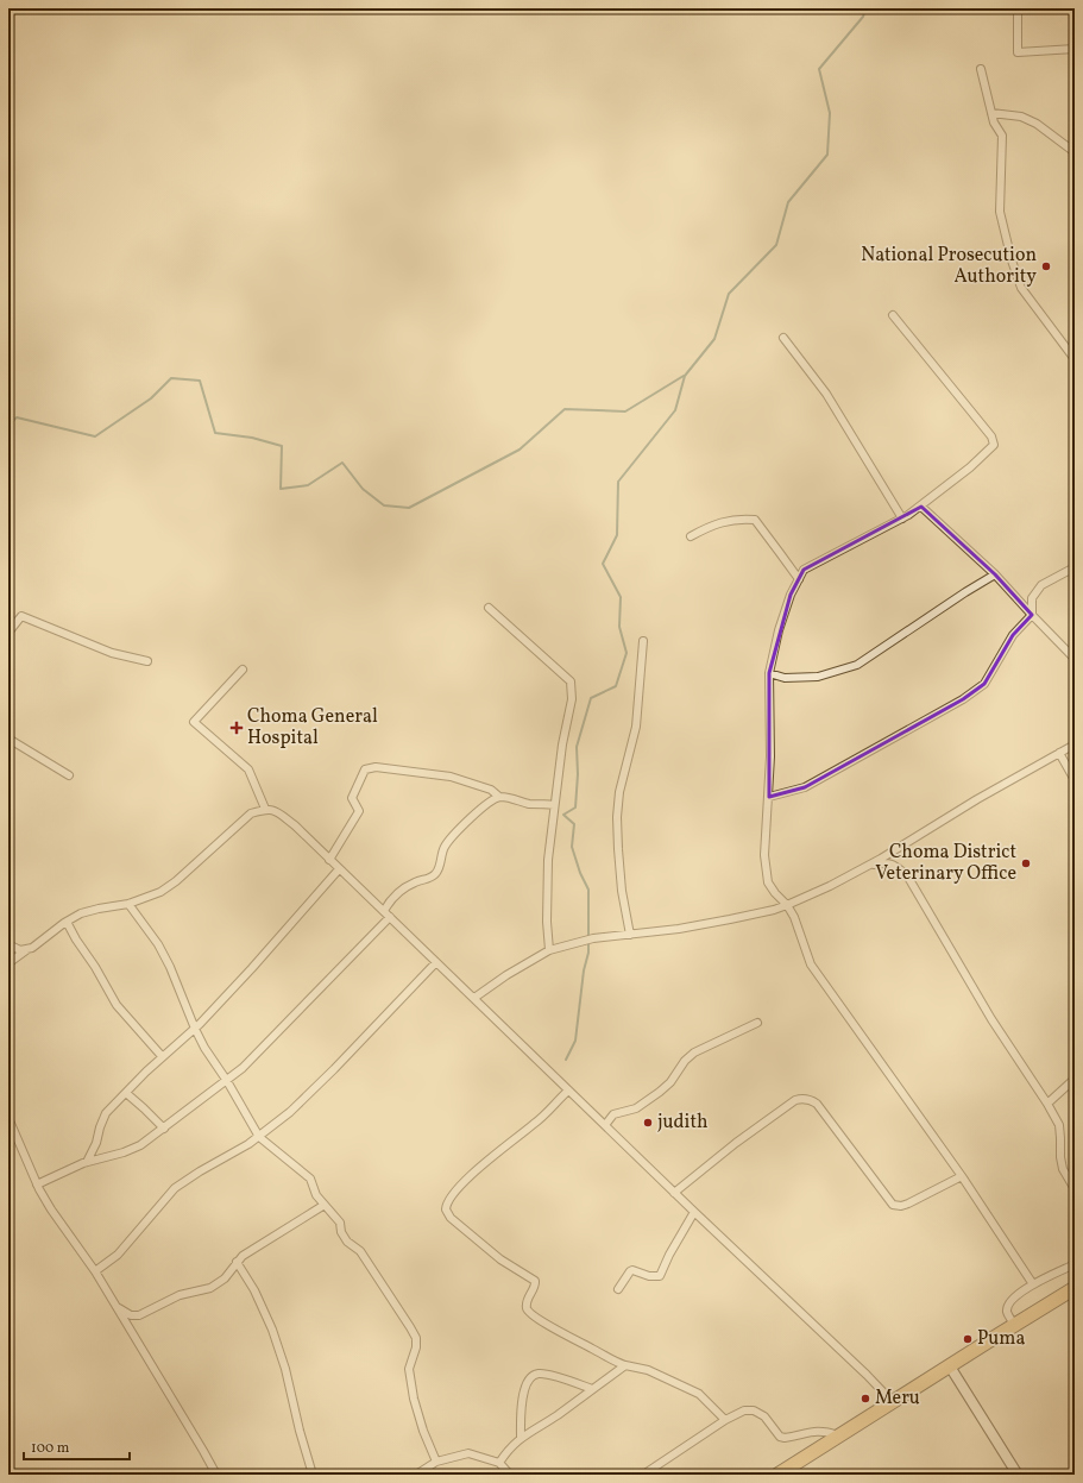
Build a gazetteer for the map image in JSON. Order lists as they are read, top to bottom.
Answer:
{
  "places": {
    "other": [
      "National Prosecution Authority",
      "Choma District Veterinary Office",
      "judith",
      "Puma",
      "Meru"
    ],
    "health": ["Choma General Hospital"]
  },
  "scale_bar": "100 m"
}
